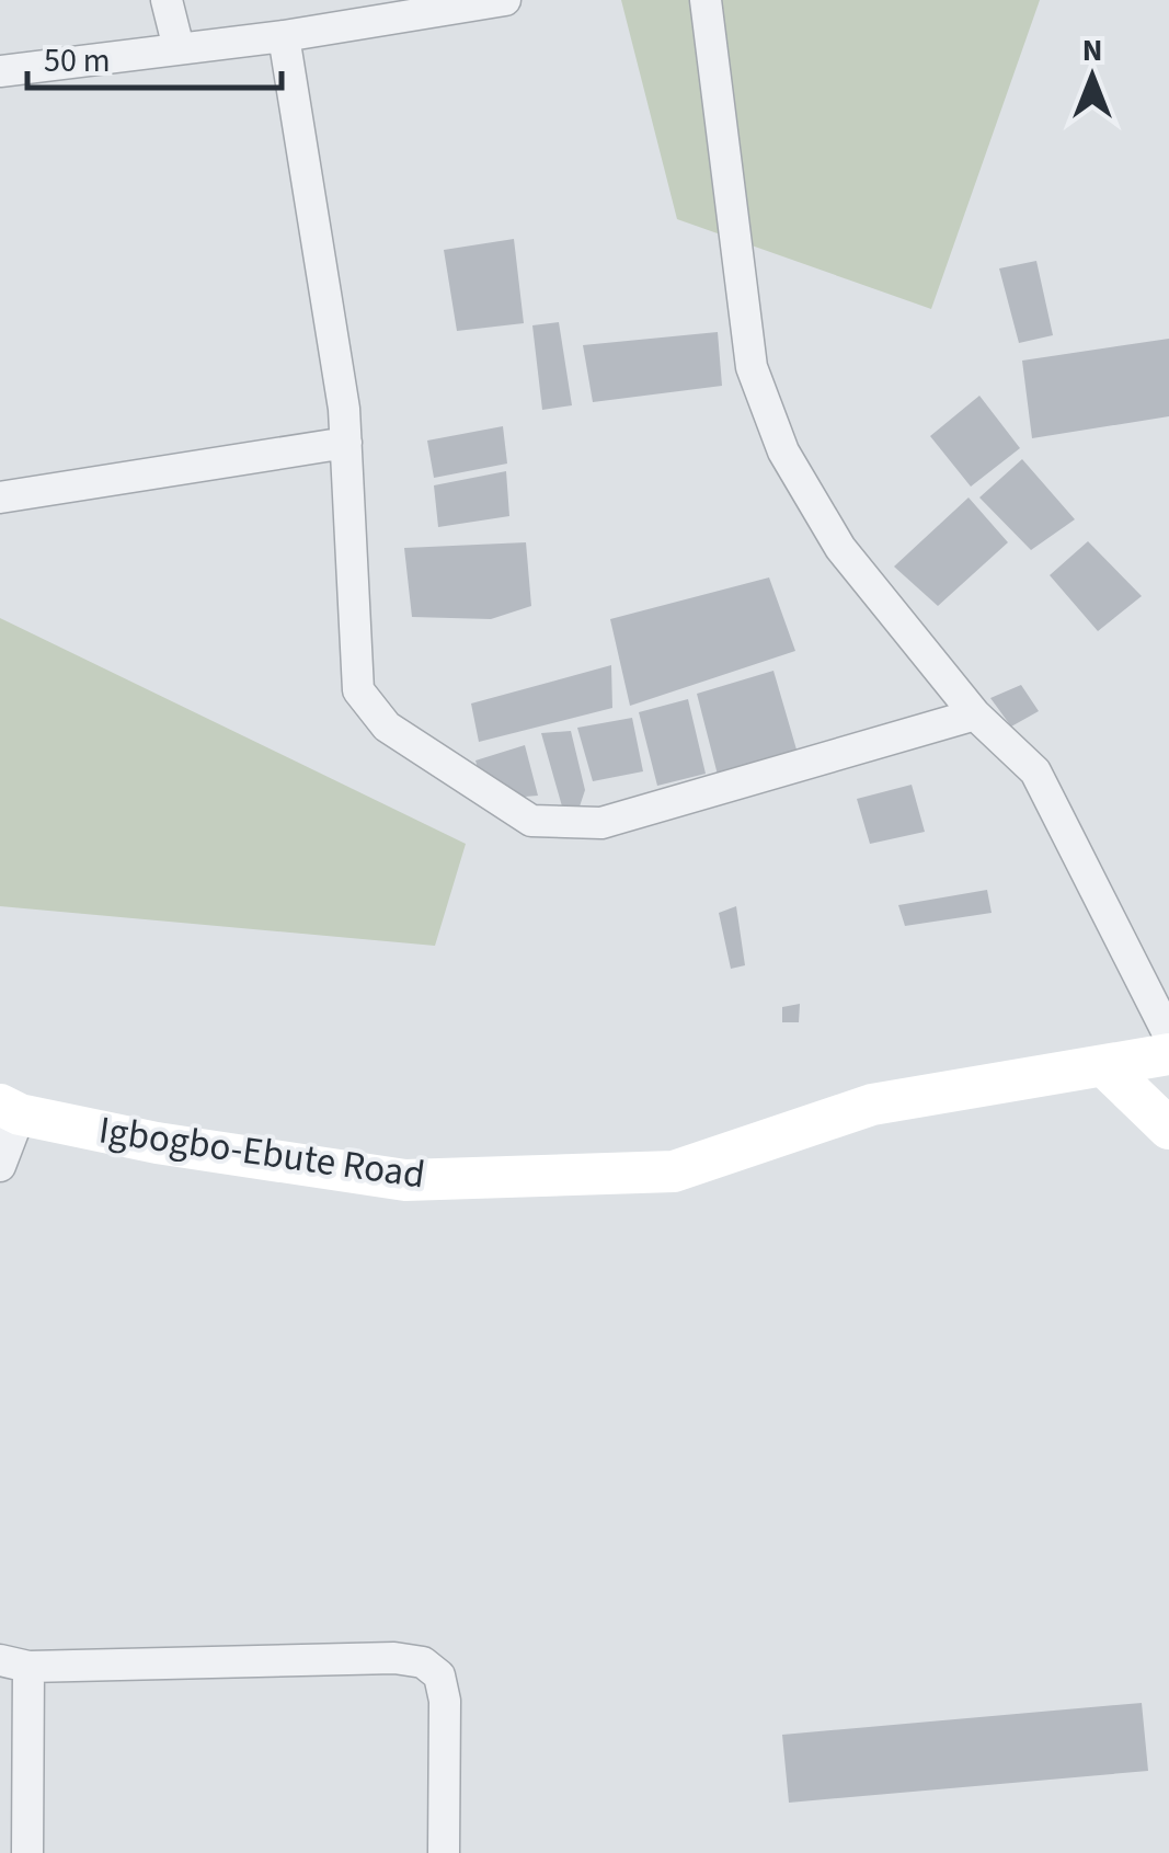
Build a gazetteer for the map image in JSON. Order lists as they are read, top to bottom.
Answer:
{
  "streets": {
    "main road": ["Igbogbo-Ebute Road"]
  },
  "scale_bar": "50 m",
  "north": "top"
}
